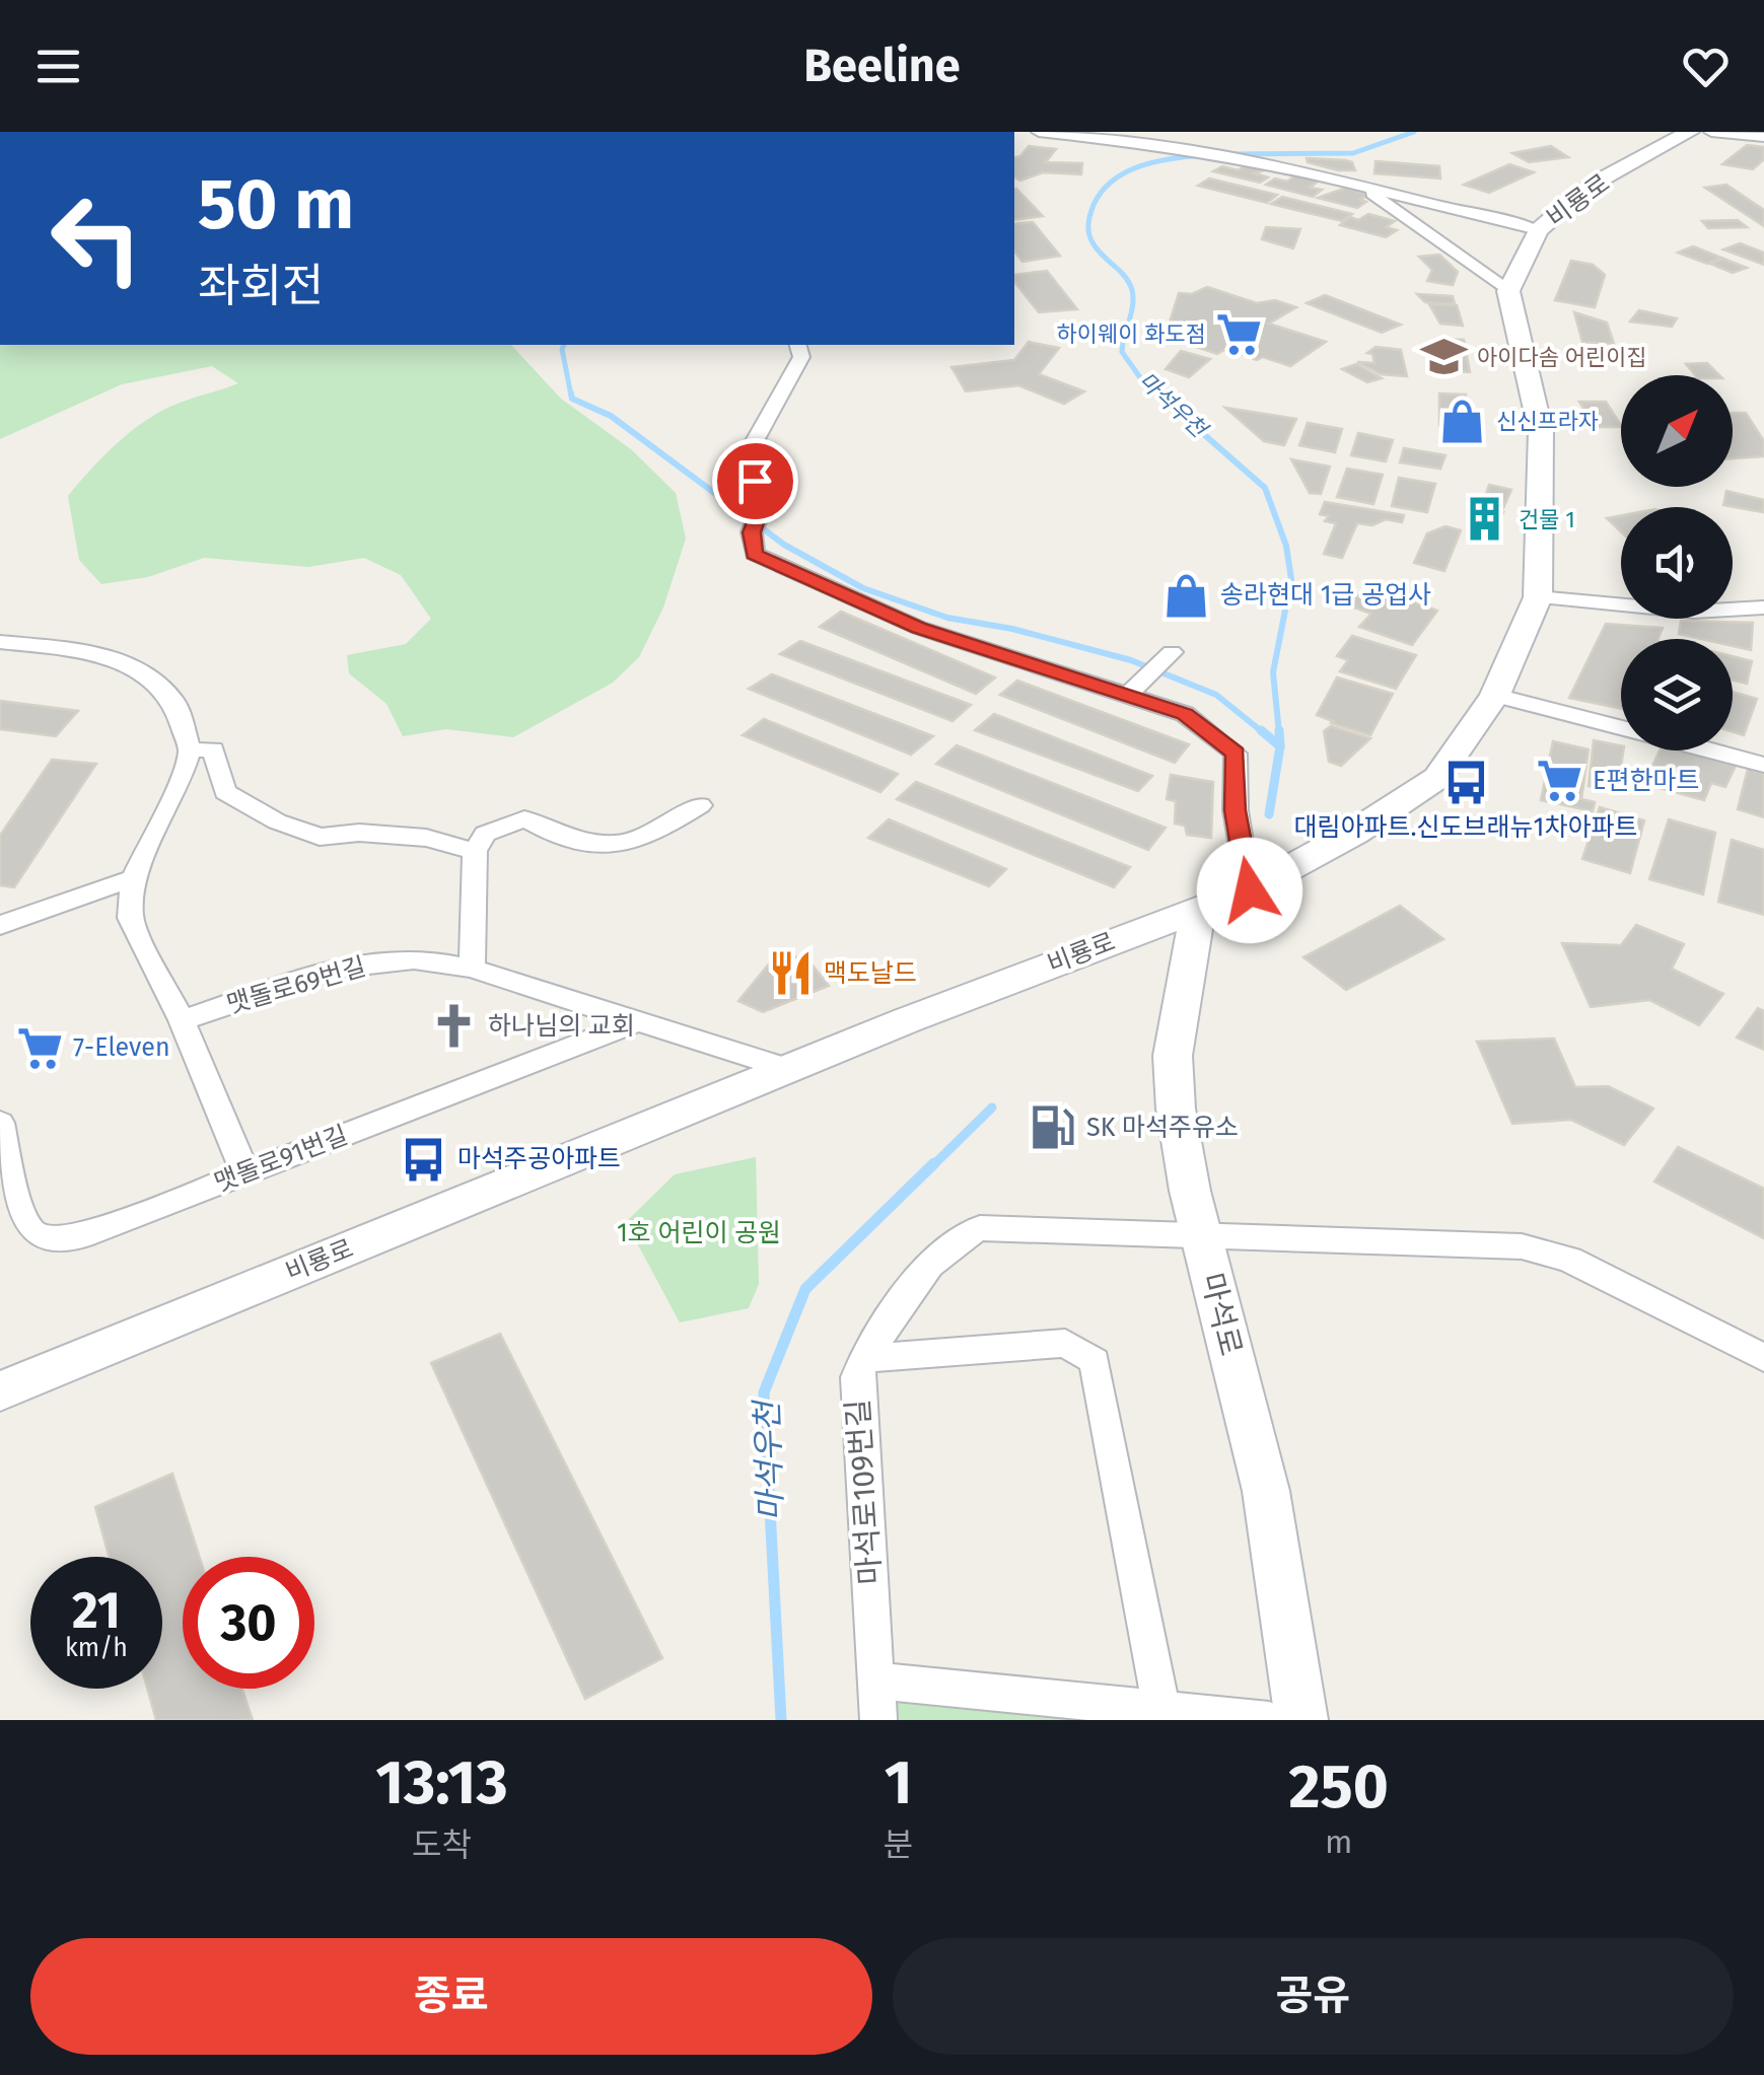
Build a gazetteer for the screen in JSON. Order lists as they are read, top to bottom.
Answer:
{
  "streets": {
    "main road": ["비룡로", "마석로"],
    "street": ["맷돌로69번길", "맷돌로91번길", "마석로109번길"]
  },
  "crossings": [
    ["비룡로", "맷돌로69번길"],
    ["비룡로", "마석로"],
    ["맷돌로69번길", "맷돌로91번길"],
    ["마석로", "마석로109번길"]
  ],
  "water": ["마석우천"],
  "parks": ["1호 어린이 공원"],
  "places": {
    "supermarket": ["하이웨이 화도점", "E편한마트", "7-Eleven"],
    "school or university": ["아이다솜 어린이집"],
    "shop": ["신신프라자", "송라현대 1급 공업사"],
    "building": ["건물 1"],
    "bus stop": ["대림아파트.신도브래뉴1차아파트", "마석주공아파트"],
    "restaurant": ["맥도날드"],
    "church": ["하나님의 교회"],
    "fuel station": ["SK 마석주유소"]
  },
  "north": "top right",
  "page": {
    "header": "Beeline",
    "turn": ["50 m", "좌회전"],
    "speed": "21 km/h",
    "limit": "30",
    "eta": [
      "13:13",
      "도착",
      "1",
      "분",
      "250",
      "m"
    ],
    "buttons": ["종료", "공유"]
  }
}
